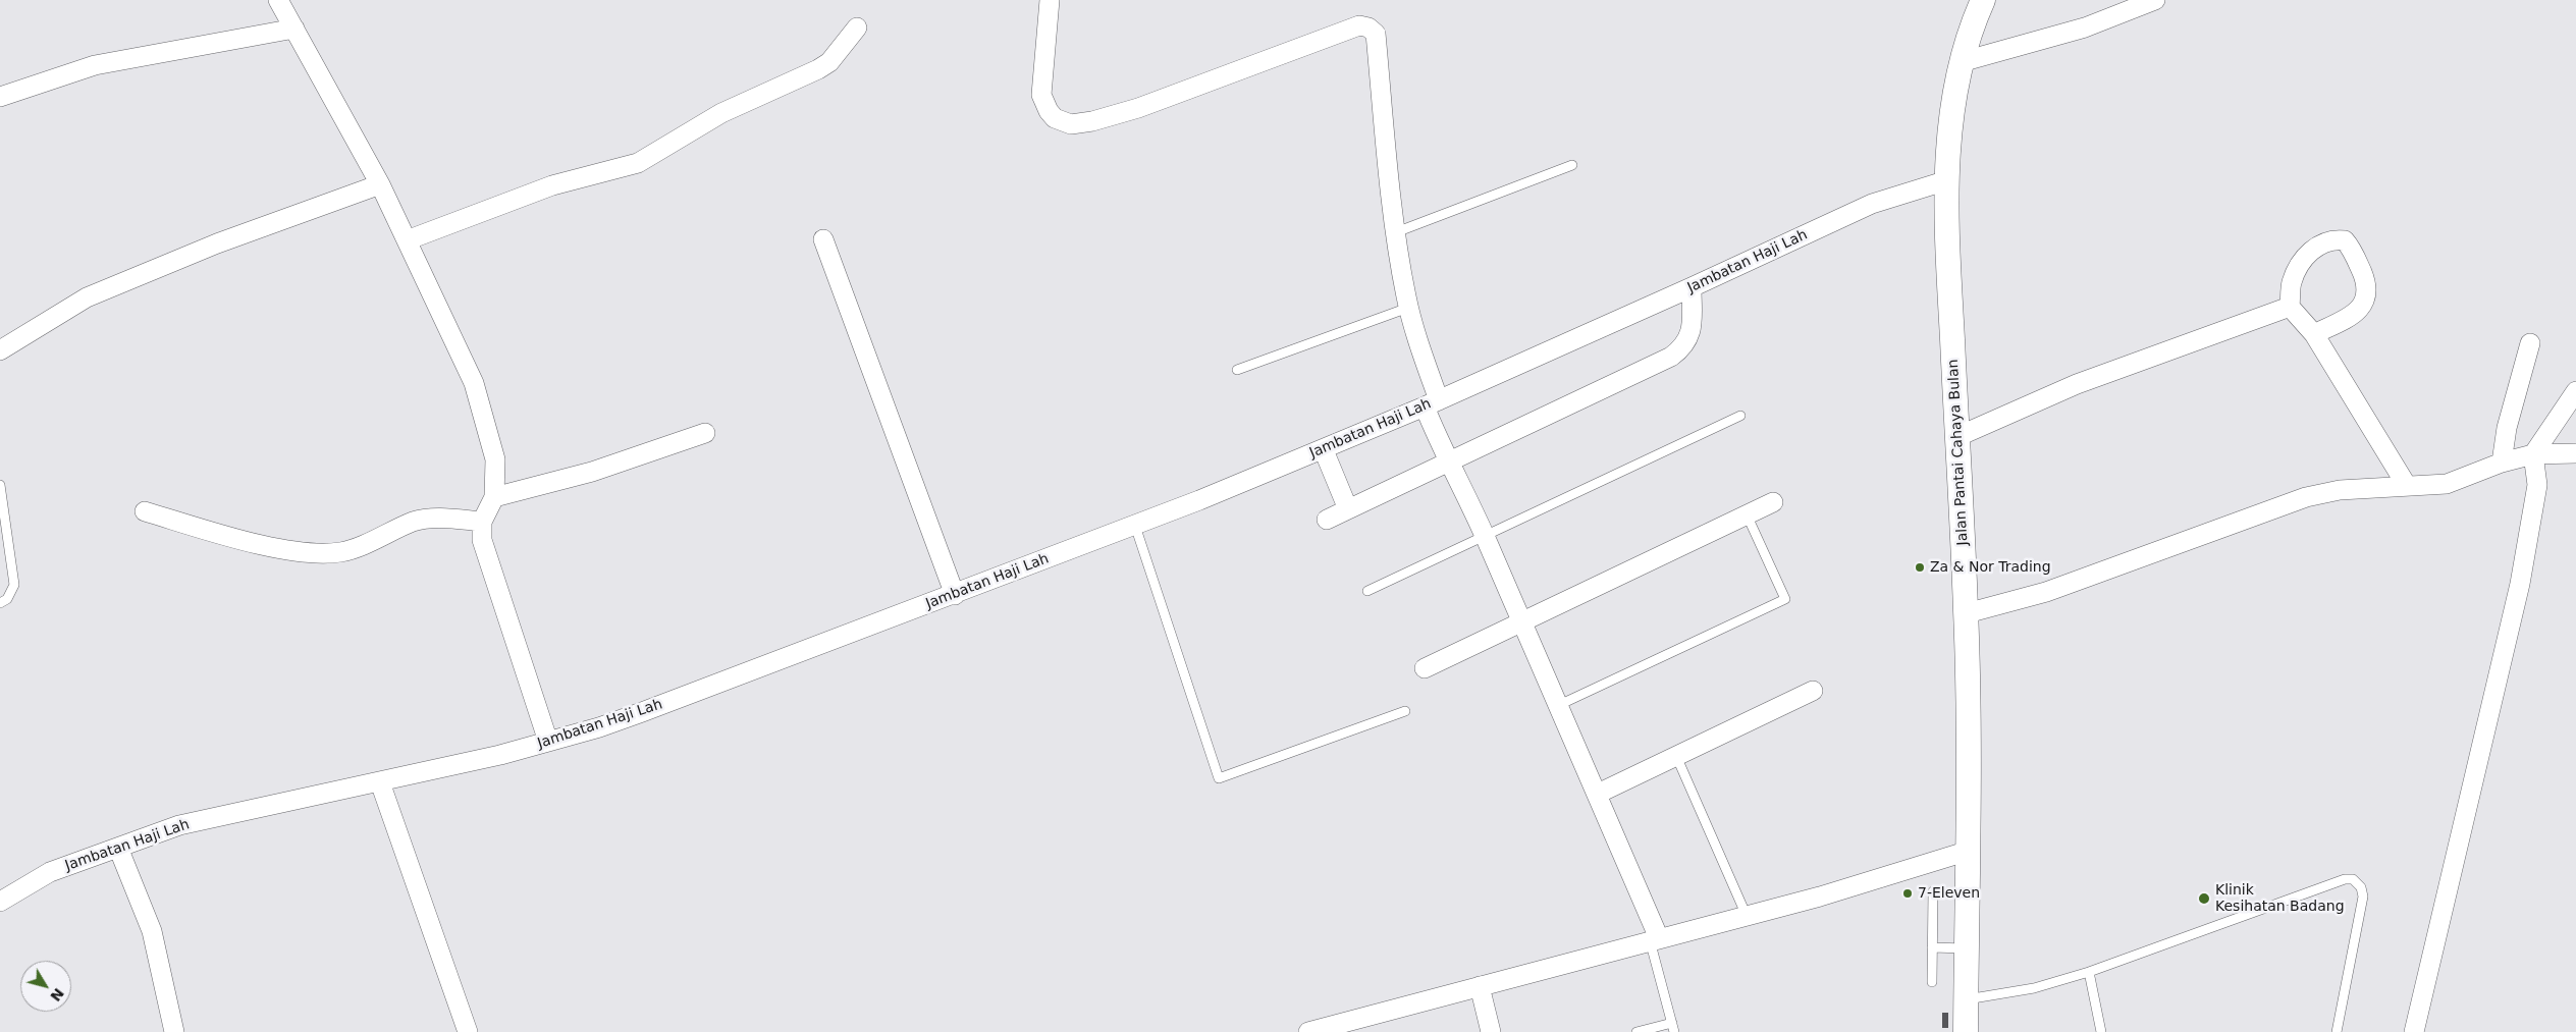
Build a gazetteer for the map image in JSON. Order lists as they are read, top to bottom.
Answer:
{
  "streets": {
    "street": ["Jambatan Haji Lah", "Jalan Pantai Cahaya Bulan"]
  },
  "crossings": [
    ["Jambatan Haji Lah", "Jalan Pantai Cahaya Bulan"]
  ],
  "places": ["Za & Nor Trading", "7-Eleven", "Klinik Kesihatan Badang"],
  "north": "bottom right"
}
